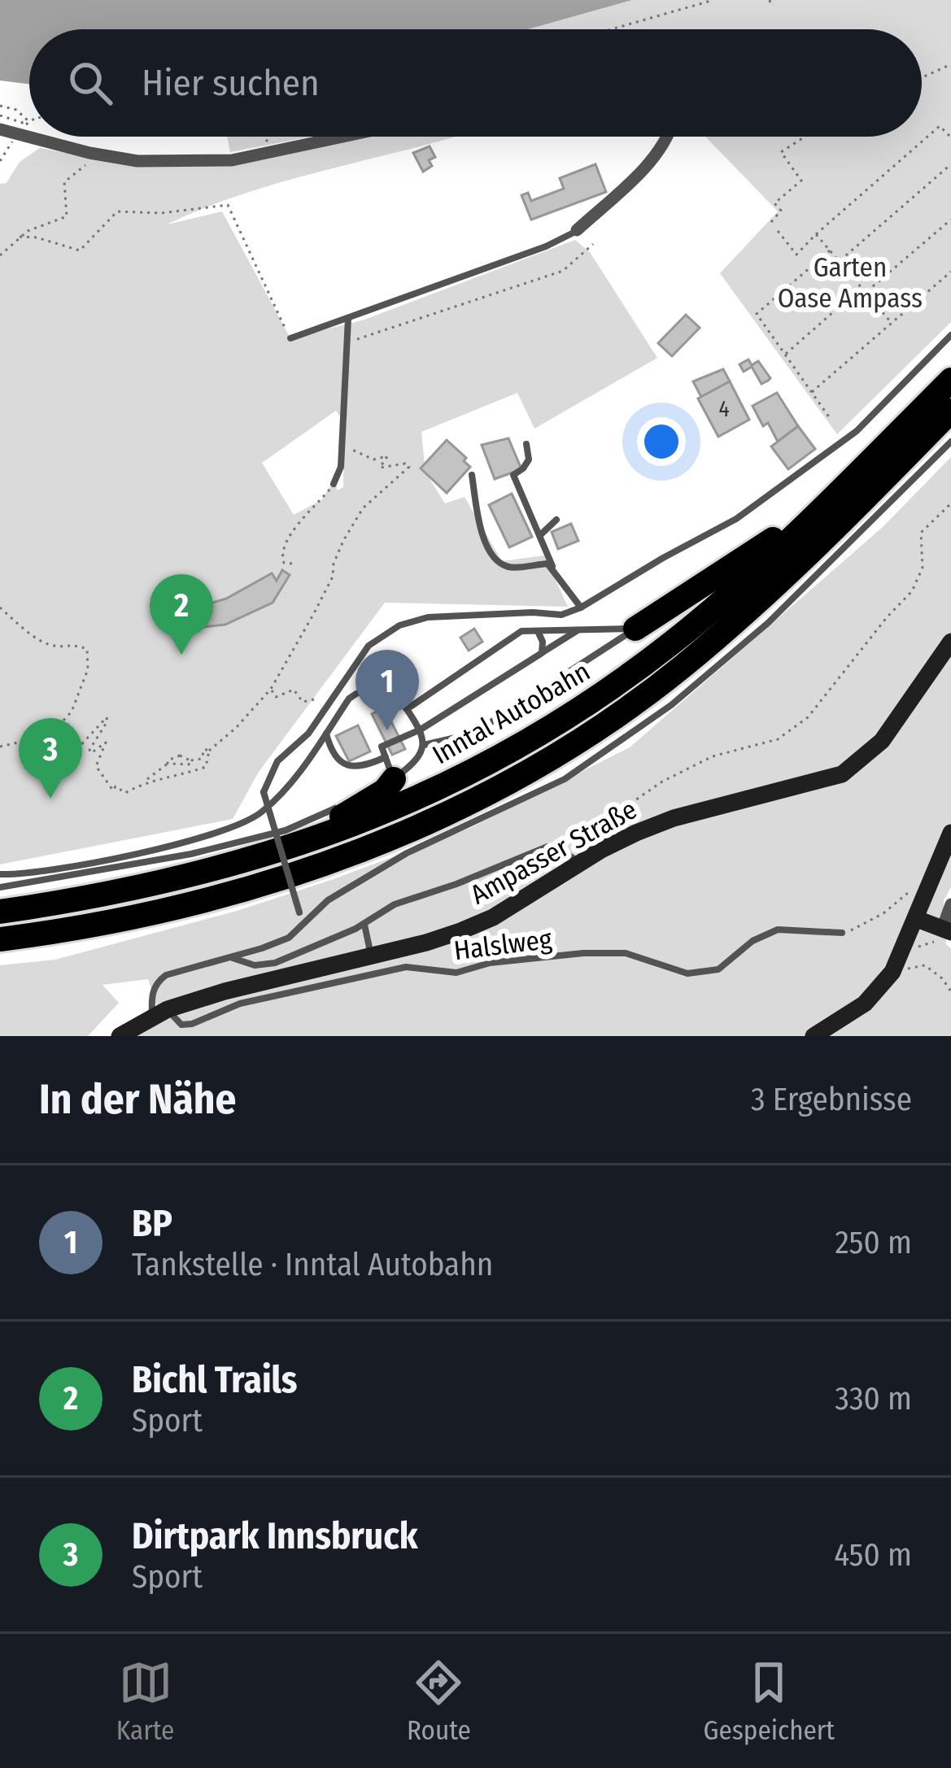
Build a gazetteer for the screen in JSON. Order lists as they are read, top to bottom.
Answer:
{
  "streets": {
    "highway": ["Inntal Autobahn"],
    "main road": ["Ampasser Straße"],
    "lane": ["Halslweg"]
  },
  "crossings": [
    ["Ampasser Straße", "Halslweg"]
  ],
  "parks": ["Garten Oase Ampass"],
  "house_numbers": ["4"],
  "page": {
    "search": "Hier suchen",
    "pins": ["2", "1", "3"],
    "heading": ["In der Nähe", "3 Ergebnisse"],
    "list": [
      {
        "mark": "1",
        "name": "BP",
        "note": "Tankstelle · Inntal Autobahn",
        "value": "250 m"
      },
      {
        "mark": "2",
        "name": "Bichl Trails",
        "note": "Sport",
        "value": "330 m"
      },
      {
        "mark": "3",
        "name": "Dirtpark Innsbruck",
        "note": "Sport",
        "value": "450 m"
      }
    ],
    "nav": ["Karte", "Route", "Gespeichert"]
  }
}
